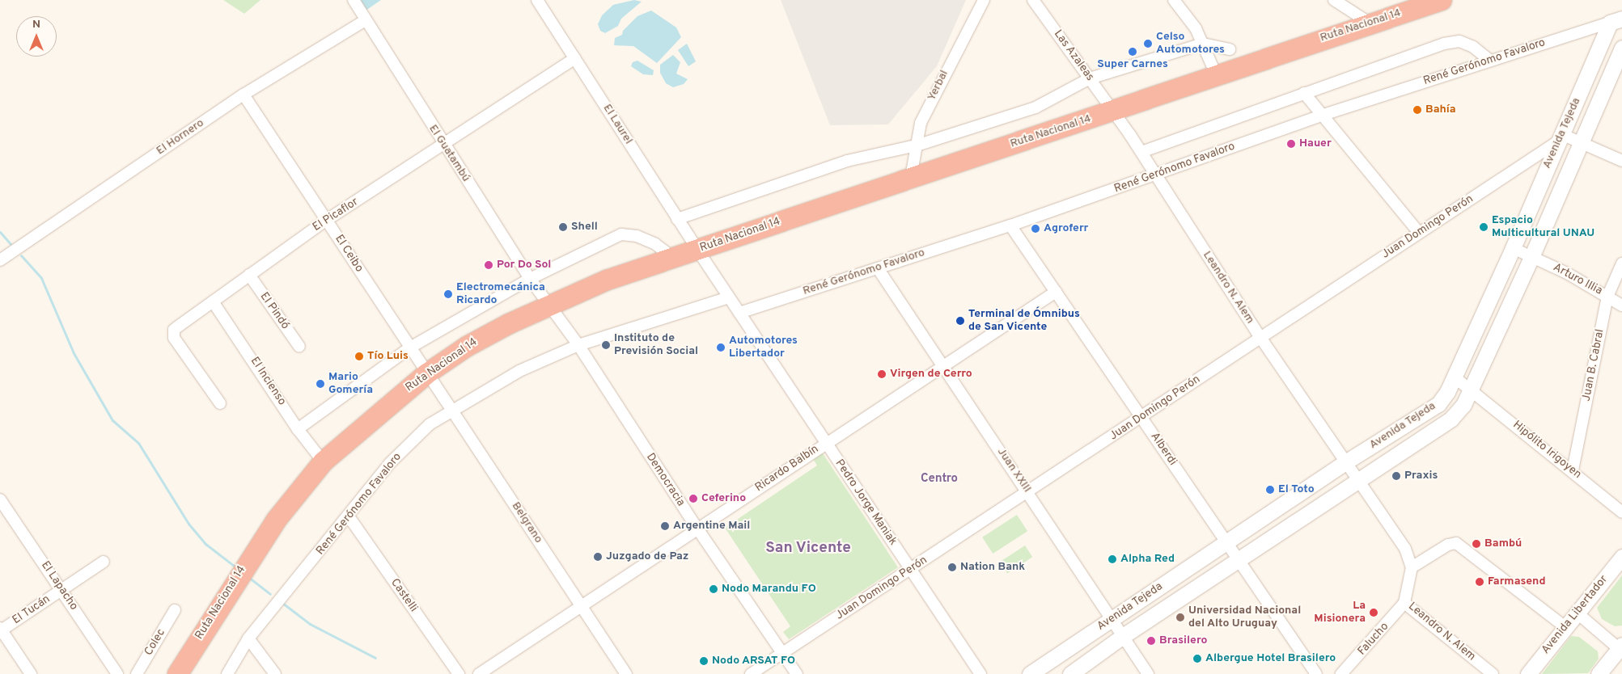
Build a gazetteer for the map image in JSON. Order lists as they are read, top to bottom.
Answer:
{
  "streets": {
    "highway": ["Ruta Nacional 14"],
    "main road": ["Avenida Tejeda", "Avenida Libertador"],
    "street": [
      "Las Azaleas",
      "René Gerónomo Favaloro",
      "Yerbal",
      "El Laurel",
      "El Hornero",
      "El Guatambú",
      "El Picaflor",
      "Juan Domingo Perón",
      "El Ceibo",
      "Arturo Illia",
      "Leandro N. Alem",
      "El Pindó",
      "Juan B. Cabral",
      "El Incienso",
      "Alberdi",
      "Hipólito Irigoyen",
      "Ricardo Balbín",
      "Juan XXIII",
      "Democracia",
      "Pedro Jorge Maniak",
      "Belgrano",
      "El Lapacho",
      "Castelli",
      "El Tucán",
      "Falucho",
      "Colec"
    ]
  },
  "crossings": [
    ["Ruta Nacional 14", "Las Azaleas"],
    ["Ruta Nacional 14", "Yerbal"],
    ["Ruta Nacional 14", "El Laurel"],
    ["Ruta Nacional 14", "El Guatambú"],
    ["Ruta Nacional 14", "El Ceibo"],
    ["Ruta Nacional 14", "Leandro N. Alem"],
    ["Ruta Nacional 14", "El Incienso"],
    ["Ruta Nacional 14", "Democracia"],
    ["Ruta Nacional 14", "Pedro Jorge Maniak"],
    ["Ruta Nacional 14", "Belgrano"],
    ["Las Azaleas", "Leandro N. Alem"],
    ["René Gerónomo Favaloro", "Avenida Tejeda"],
    ["René Gerónomo Favaloro", "Leandro N. Alem"],
    ["René Gerónomo Favaloro", "Alberdi"],
    ["René Gerónomo Favaloro", "Juan XXIII"],
    ["René Gerónomo Favaloro", "Democracia"],
    ["René Gerónomo Favaloro", "Pedro Jorge Maniak"],
    ["René Gerónomo Favaloro", "Belgrano"],
    ["René Gerónomo Favaloro", "Castelli"],
    ["El Laurel", "El Picaflor"],
    ["El Laurel", "Pedro Jorge Maniak"],
    ["Avenida Tejeda", "Juan Domingo Perón"],
    ["Avenida Tejeda", "Arturo Illia"],
    ["Avenida Tejeda", "Leandro N. Alem"],
    ["Avenida Tejeda", "Alberdi"],
    ["Avenida Tejeda", "Hipólito Irigoyen"],
    ["Avenida Tejeda", "Juan XXIII"],
    ["El Hornero", "El Guatambú"],
    ["El Hornero", "El Ceibo"],
    ["El Guatambú", "El Picaflor"],
    ["El Guatambú", "Democracia"],
    ["El Picaflor", "El Ceibo"],
    ["El Picaflor", "El Pindó"],
    ["El Picaflor", "El Incienso"],
    ["Juan Domingo Perón", "Leandro N. Alem"],
    ["Juan Domingo Perón", "Alberdi"],
    ["Juan Domingo Perón", "Juan XXIII"],
    ["Juan Domingo Perón", "Democracia"],
    ["Juan Domingo Perón", "Pedro Jorge Maniak"],
    ["El Ceibo", "Belgrano"],
    ["Arturo Illia", "Juan B. Cabral"],
    ["Leandro N. Alem", "Falucho"],
    ["Juan B. Cabral", "Hipólito Irigoyen"],
    ["Alberdi", "Ricardo Balbín"],
    ["Ricardo Balbín", "Juan XXIII"],
    ["Ricardo Balbín", "Democracia"],
    ["Ricardo Balbín", "Pedro Jorge Maniak"],
    ["Ricardo Balbín", "Belgrano"],
    ["El Lapacho", "El Tucán"]
  ],
  "districts": ["Centro", "San Vicente"],
  "places": [
    "Celso Automotores",
    "Super Carnes",
    "Bahía",
    "Hauer",
    "Shell",
    "Espacio Multicultural UNAU",
    "Agroferr",
    "Por Do Sol",
    "Electromecánica Ricardo",
    "Terminal de Ómnibus de San Vicente",
    "Instituto de Previsión Social",
    "Automotores Libertador",
    "Tío Luis",
    "Virgen de Cerro",
    "Mario Gomería",
    "Praxis",
    "El Toto",
    "Ceferino",
    "Argentine Mail",
    "Bambú",
    "Juzgado de Paz",
    "Alpha Red",
    "Nation Bank",
    "Farmasend",
    "Nodo Marandu FO",
    "La Misionera",
    "Universidad Nacional del Alto Uruguay",
    "Brasilero",
    "Albergue Hotel Brasilero",
    "Nodo ARSAT FO"
  ],
  "north": "top"
}
